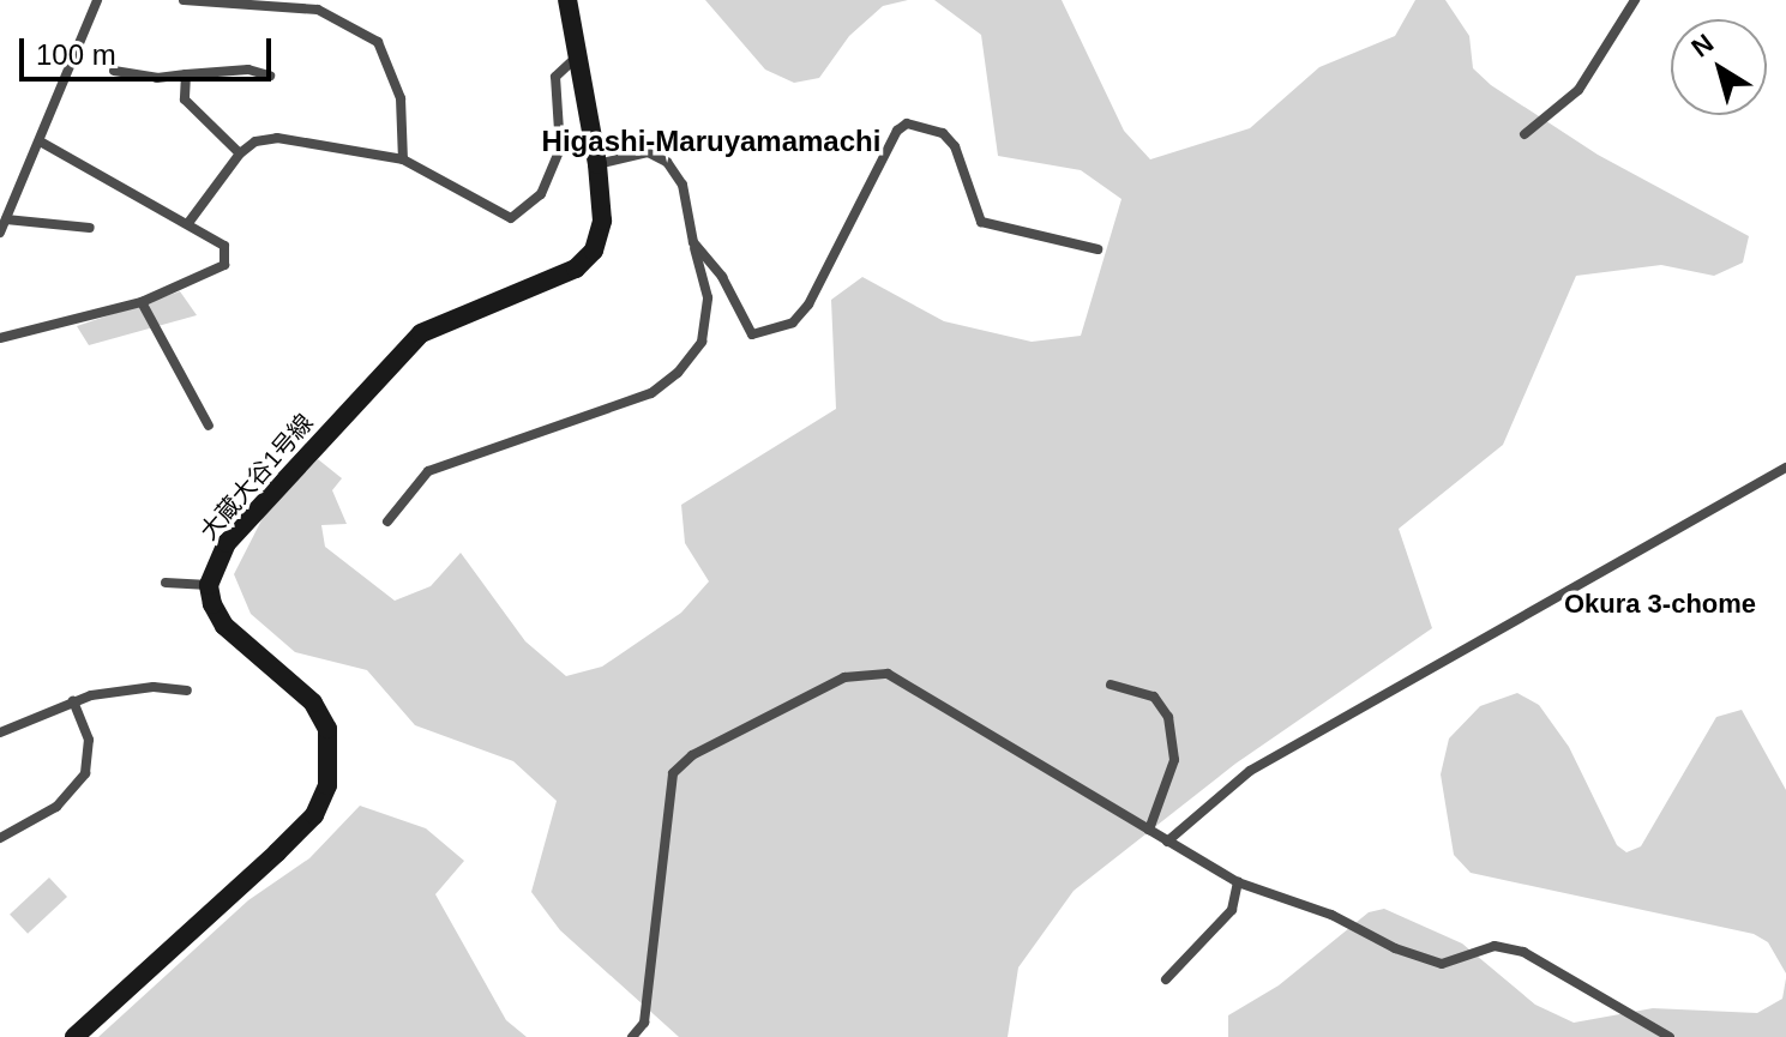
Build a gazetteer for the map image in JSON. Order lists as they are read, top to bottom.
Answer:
{
  "streets": {
    "street": ["大蔵大谷1号線"]
  },
  "districts": ["Higashi-Maruyamamachi", "Okura 3-chome"],
  "scale_bar": "100 m",
  "north": "top left"
}
